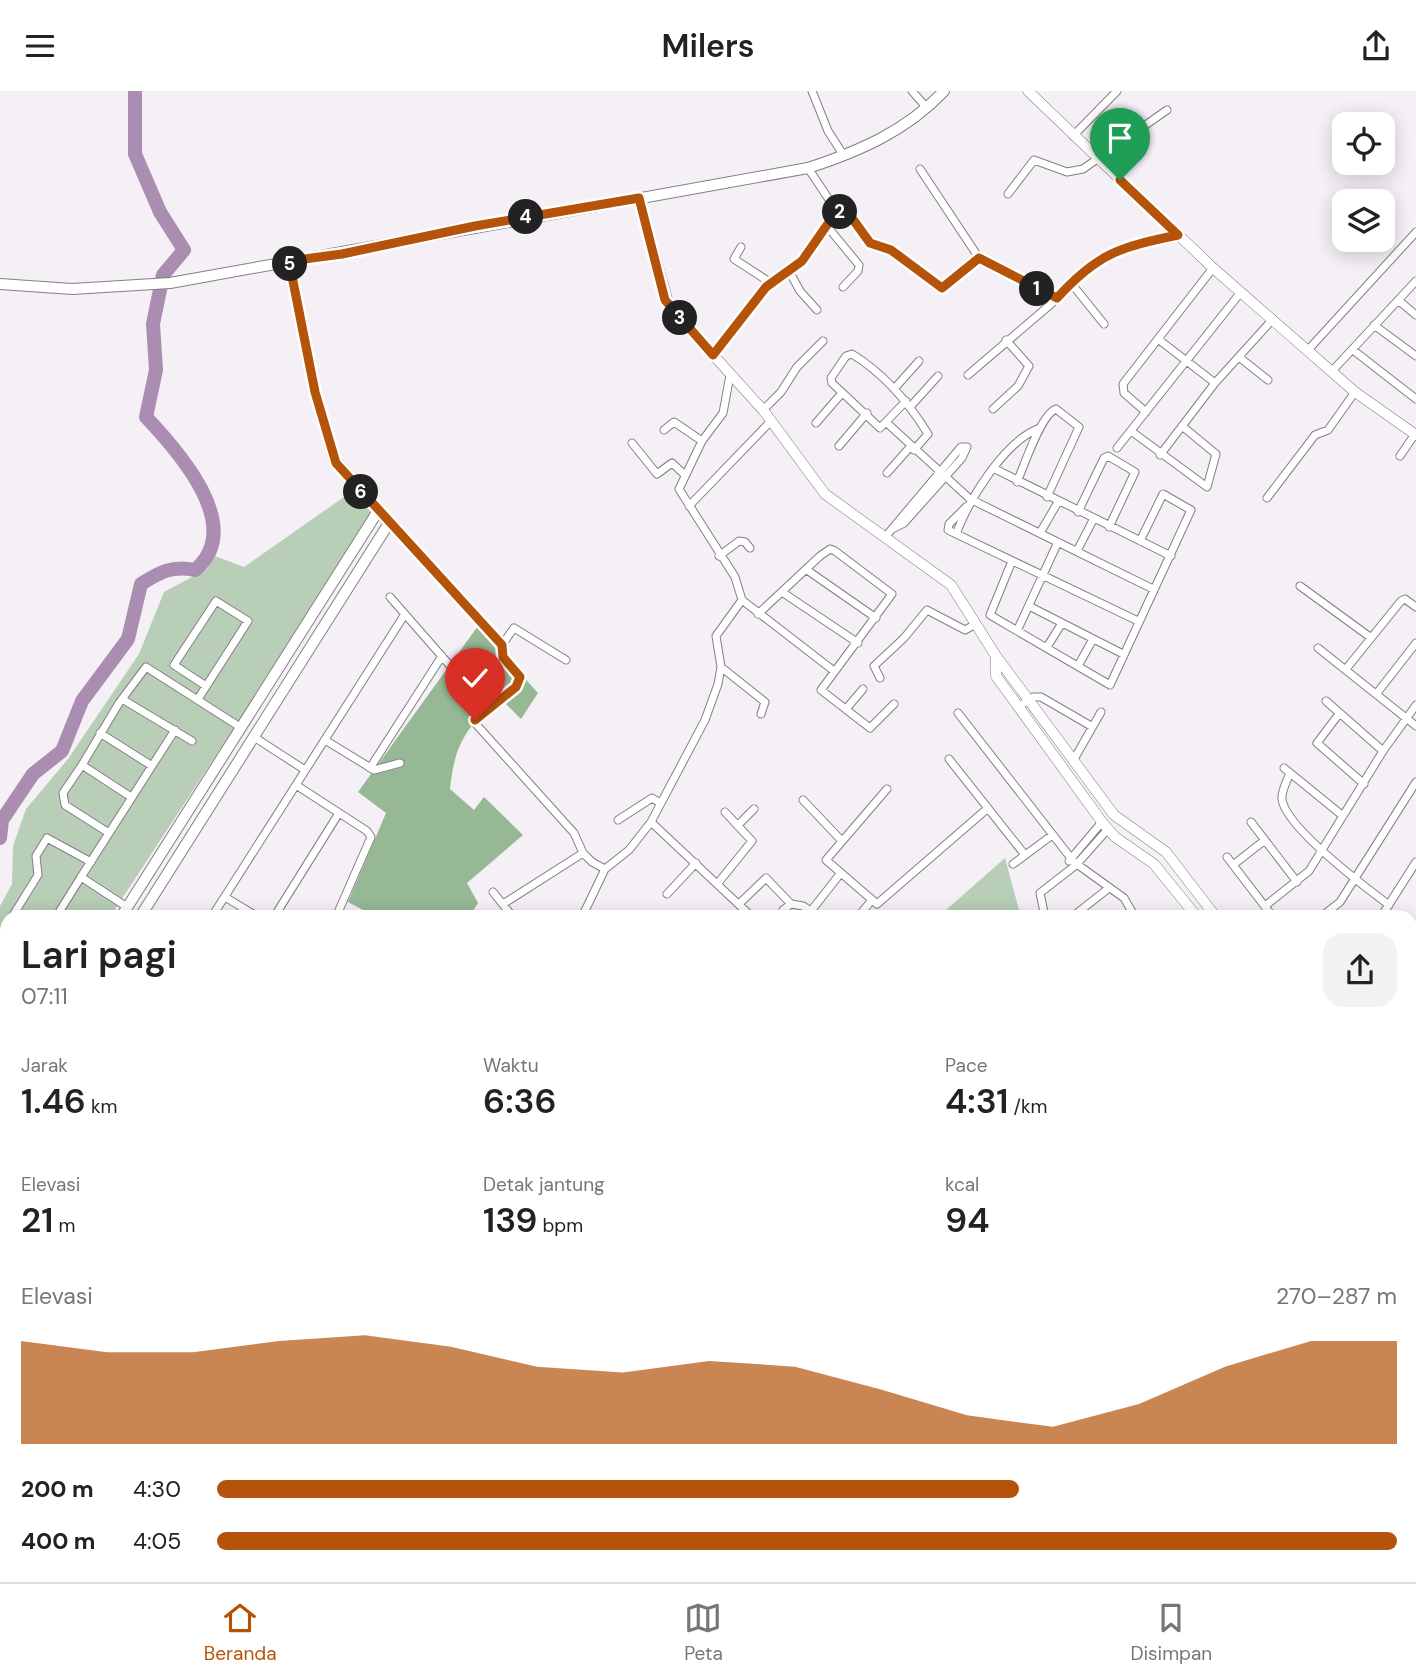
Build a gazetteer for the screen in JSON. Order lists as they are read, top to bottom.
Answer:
{
  "page": {
    "header": "Milers",
    "pins": [
      "2",
      "4",
      "5",
      "1",
      "3",
      "6"
    ],
    "heading": ["Lari pagi", "07:11"],
    "stats": [
      ["Jarak", "1.46 km"],
      ["Waktu", "6:36"],
      ["Pace", "4:31 /km"],
      ["Elevasi", "21 m"],
      ["Detak jantung", "139 bpm"],
      ["kcal", "94"]
    ],
    "chart": ["Elevasi", "270–287 m"],
    "list": [
      {
        "name": "200 m",
        "note": "4:30"
      },
      {
        "name": "400 m",
        "note": "4:05"
      }
    ],
    "tabs": ["Beranda", "Peta", "Disimpan"]
  }
}
